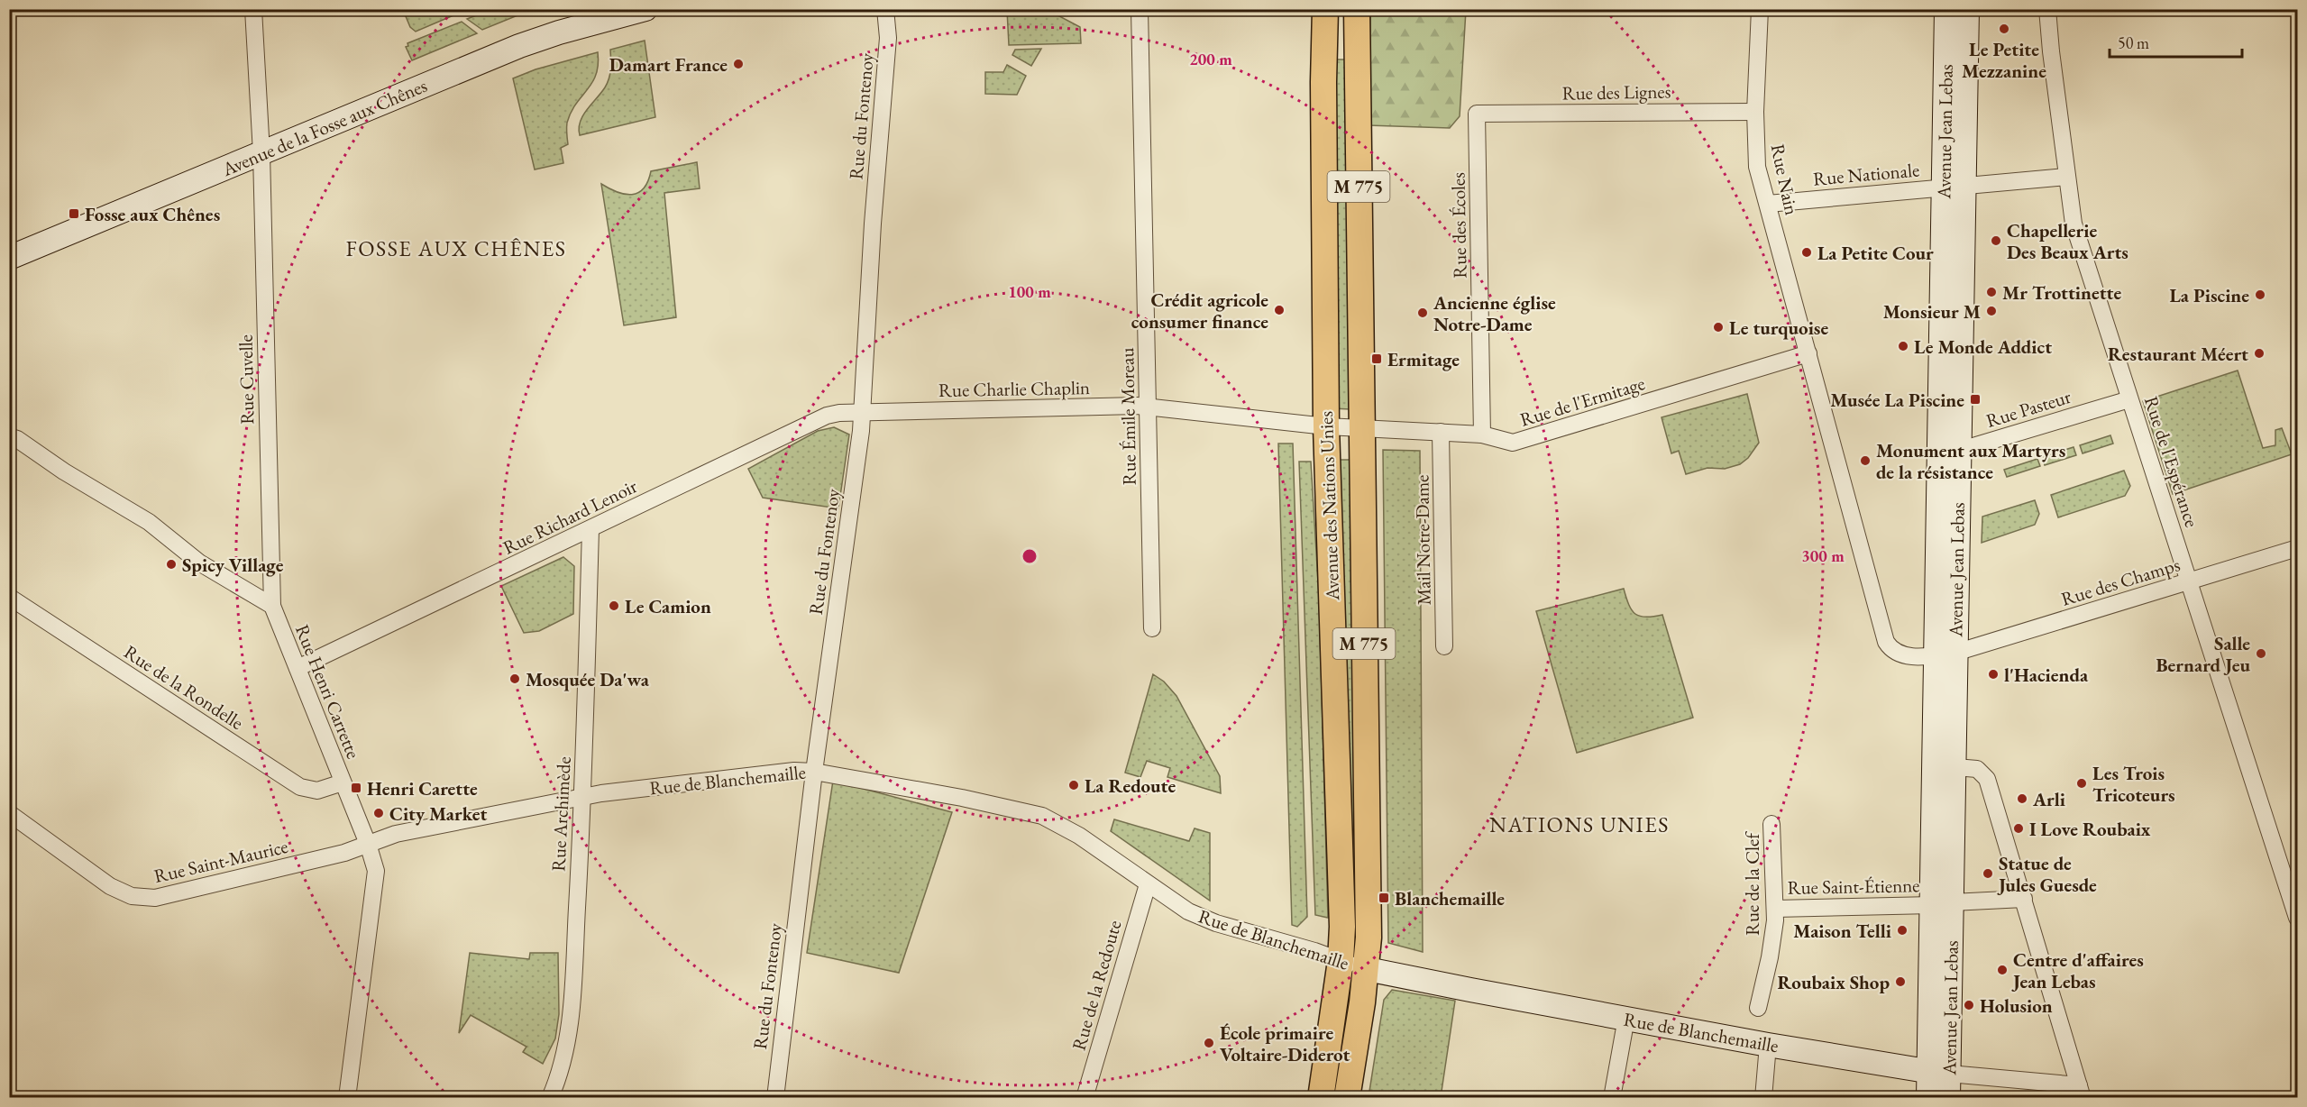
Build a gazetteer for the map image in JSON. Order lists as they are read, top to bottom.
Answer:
{
  "streets": {
    "main road": [
      "Avenue de la Fosse aux Chênes",
      "Avenue Jean Lebas",
      "M 775",
      "Avenue des Nations Unies",
      "Rue de Blanchemaille"
    ],
    "street": [
      "Rue des Lignes",
      "Rue du Fontenoy",
      "Rue Nationale",
      "Rue Nain",
      "Rue des Écoles",
      "Rue Cuvelle",
      "Rue Charlie Chaplin",
      "Rue de l'Ermitage",
      "Rue Pasteur",
      "Rue Émile Moreau",
      "Rue de l'Espérance",
      "Rue Richard Lenoir",
      "Mail Notre-Dame",
      "Rue des Champs",
      "Rue de la Rondelle",
      "Rue Henri Carrette",
      "Rue Archimède",
      "Rue Saint-Maurice",
      "Rue de la Clef",
      "Rue Saint-Étienne",
      "Rue de la Redoute"
    ]
  },
  "crossings": [
    ["Rue des Lignes", "Rue Nain"],
    ["Rue des Lignes", "Rue des Écoles"],
    ["Rue du Fontenoy", "Rue Charlie Chaplin"],
    ["Rue du Fontenoy", "Rue Richard Lenoir"],
    ["Rue du Fontenoy", "Rue de Blanchemaille"],
    ["Avenue de la Fosse aux Chênes", "Rue Cuvelle"],
    ["Avenue Jean Lebas", "Rue Nationale"],
    ["Avenue Jean Lebas", "Rue Nain"],
    ["Avenue Jean Lebas", "Rue Pasteur"],
    ["Avenue Jean Lebas", "Rue des Champs"],
    ["Avenue Jean Lebas", "Rue de Blanchemaille"],
    ["Avenue Jean Lebas", "Rue Saint-Étienne"],
    ["Rue Nationale", "Rue Nain"],
    ["Rue Nationale", "Rue de l'Espérance"],
    ["Rue Nain", "Rue de l'Ermitage"],
    ["Rue Nain", "Rue des Champs"],
    ["Rue des Écoles", "Rue de l'Ermitage"],
    ["Rue Cuvelle", "Rue Henri Carrette"],
    ["Rue Charlie Chaplin", "Rue de l'Ermitage"],
    ["Rue Charlie Chaplin", "Rue Émile Moreau"],
    ["Rue Charlie Chaplin", "Avenue des Nations Unies"],
    ["Rue Charlie Chaplin", "Rue Richard Lenoir"],
    ["Rue de l'Ermitage", "Avenue des Nations Unies"],
    ["Rue de l'Ermitage", "Mail Notre-Dame"],
    ["Rue Pasteur", "Rue de l'Espérance"],
    ["Rue de l'Espérance", "Rue des Champs"],
    ["Avenue des Nations Unies", "Rue de Blanchemaille"],
    ["Rue Richard Lenoir", "Rue Henri Carrette"],
    ["Rue Richard Lenoir", "Rue Archimède"],
    ["Rue de la Rondelle", "Rue Henri Carrette"],
    ["Rue Henri Carrette", "Rue de Blanchemaille"],
    ["Rue Henri Carrette", "Rue Saint-Maurice"],
    ["Rue de Blanchemaille", "Rue Archimède"],
    ["Rue de Blanchemaille", "Rue Saint-Maurice"],
    ["Rue de Blanchemaille", "Rue de la Redoute"],
    ["Rue de la Clef", "Rue Saint-Étienne"]
  ],
  "districts": ["FOSSE AUX CHÊNES", "NATIONS UNIES"],
  "places": {
    "other": [
      "Le Petite Mezzanine",
      "Damart France",
      "Chapellerie Des Beaux Arts",
      "La Petite Cour",
      "Mr Trottinette",
      "La Piscine",
      "Crédit agricole consumer finance",
      "Monsieur M",
      "Ancienne église Notre-Dame",
      "Le turquoise",
      "Le Monde Addict",
      "Restaurant Méert",
      "Monument aux Martyrs de la résistance",
      "Spicy Village",
      "Le Camion",
      "Salle Bernard Jeu",
      "l'Hacienda",
      "Mosquée Da'wa",
      "Les Trois Tricoteurs",
      "La Redoute",
      "Arli",
      "City Market",
      "I Love Roubaix",
      "Statue de Jules Guesde",
      "Maison Telli",
      "Centre d'affaires Jean Lebas",
      "Roubaix Shop",
      "Holusion",
      "École primaire Voltaire-Diderot"
    ],
    "transit": [
      "Fosse aux Chênes",
      "Ermitage",
      "Musée La Piscine",
      "Henri Carette",
      "Blanchemaille"
    ]
  },
  "scale_bar": "50 m",
  "rings": ["200 m", "100 m", "300 m"]
}
